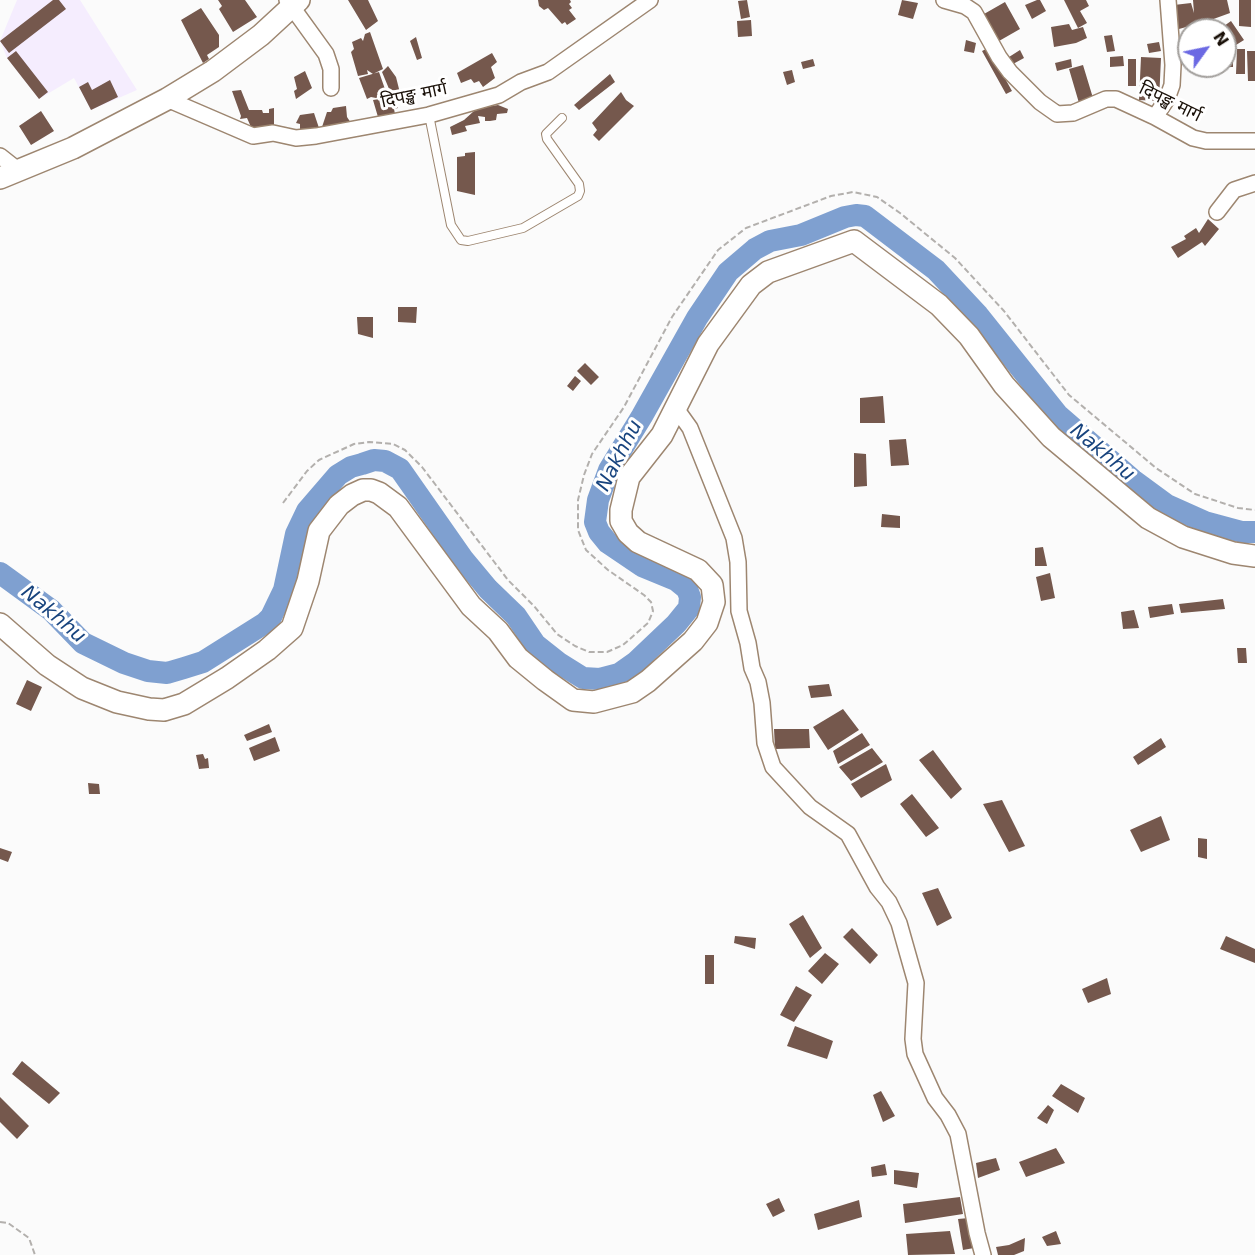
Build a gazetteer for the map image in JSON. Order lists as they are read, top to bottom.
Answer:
{
  "streets": {
    "street": ["दिपङ्ख मार्ग"]
  },
  "water": ["Nakhhu"],
  "north": "top right"
}
